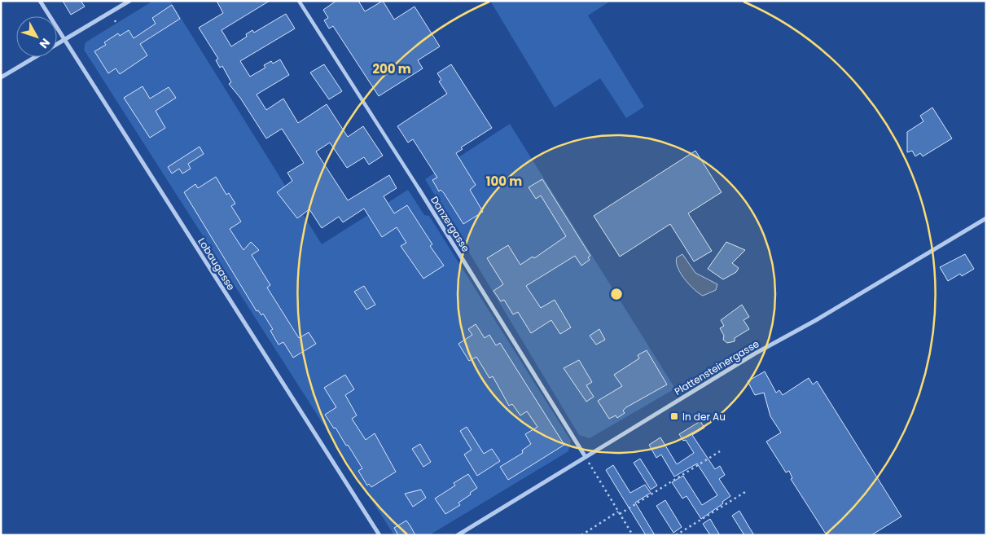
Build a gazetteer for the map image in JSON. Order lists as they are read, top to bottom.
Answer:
{
  "streets": {
    "street": ["Danzergasse", "Lobaugasse", "Plattensteinergasse"]
  },
  "crossings": [
    ["Danzergasse", "Plattensteinergasse"]
  ],
  "places": {
    "transit": ["In der Au"]
  },
  "north": "bottom right",
  "rings": ["200 m", "100 m"]
}
